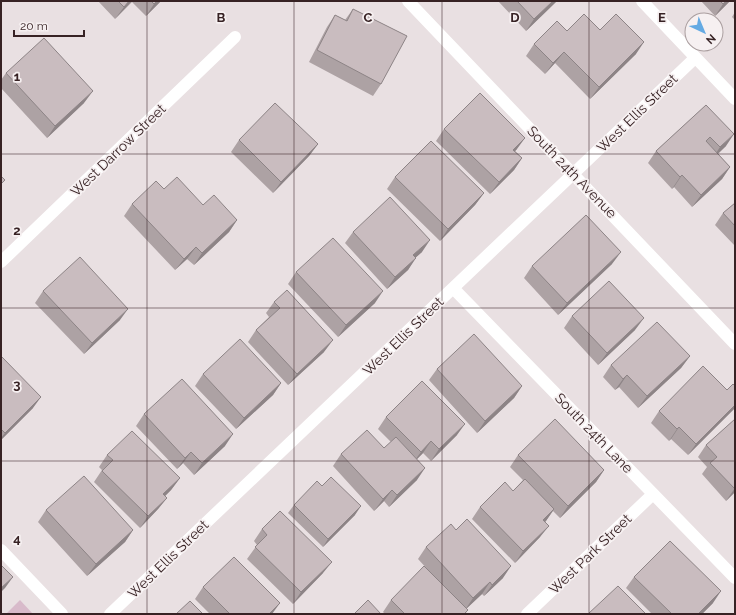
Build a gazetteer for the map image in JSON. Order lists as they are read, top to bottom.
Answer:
{
  "streets": {
    "street": [
      "West Ellis Street",
      "West Darrow Street",
      "South 24th Avenue",
      "South 24th Lane",
      "West Park Street"
    ]
  },
  "crossings": [
    ["West Ellis Street", "South 24th Avenue"],
    ["West Ellis Street", "South 24th Lane"],
    ["South 24th Lane", "West Park Street"]
  ],
  "scale_bar": "20 m",
  "north": "bottom right",
  "grid": {
    "columns": [
      "B",
      "C",
      "D",
      "E"
    ],
    "rows": [
      "1",
      "2",
      "3",
      "4"
    ]
  }
}
